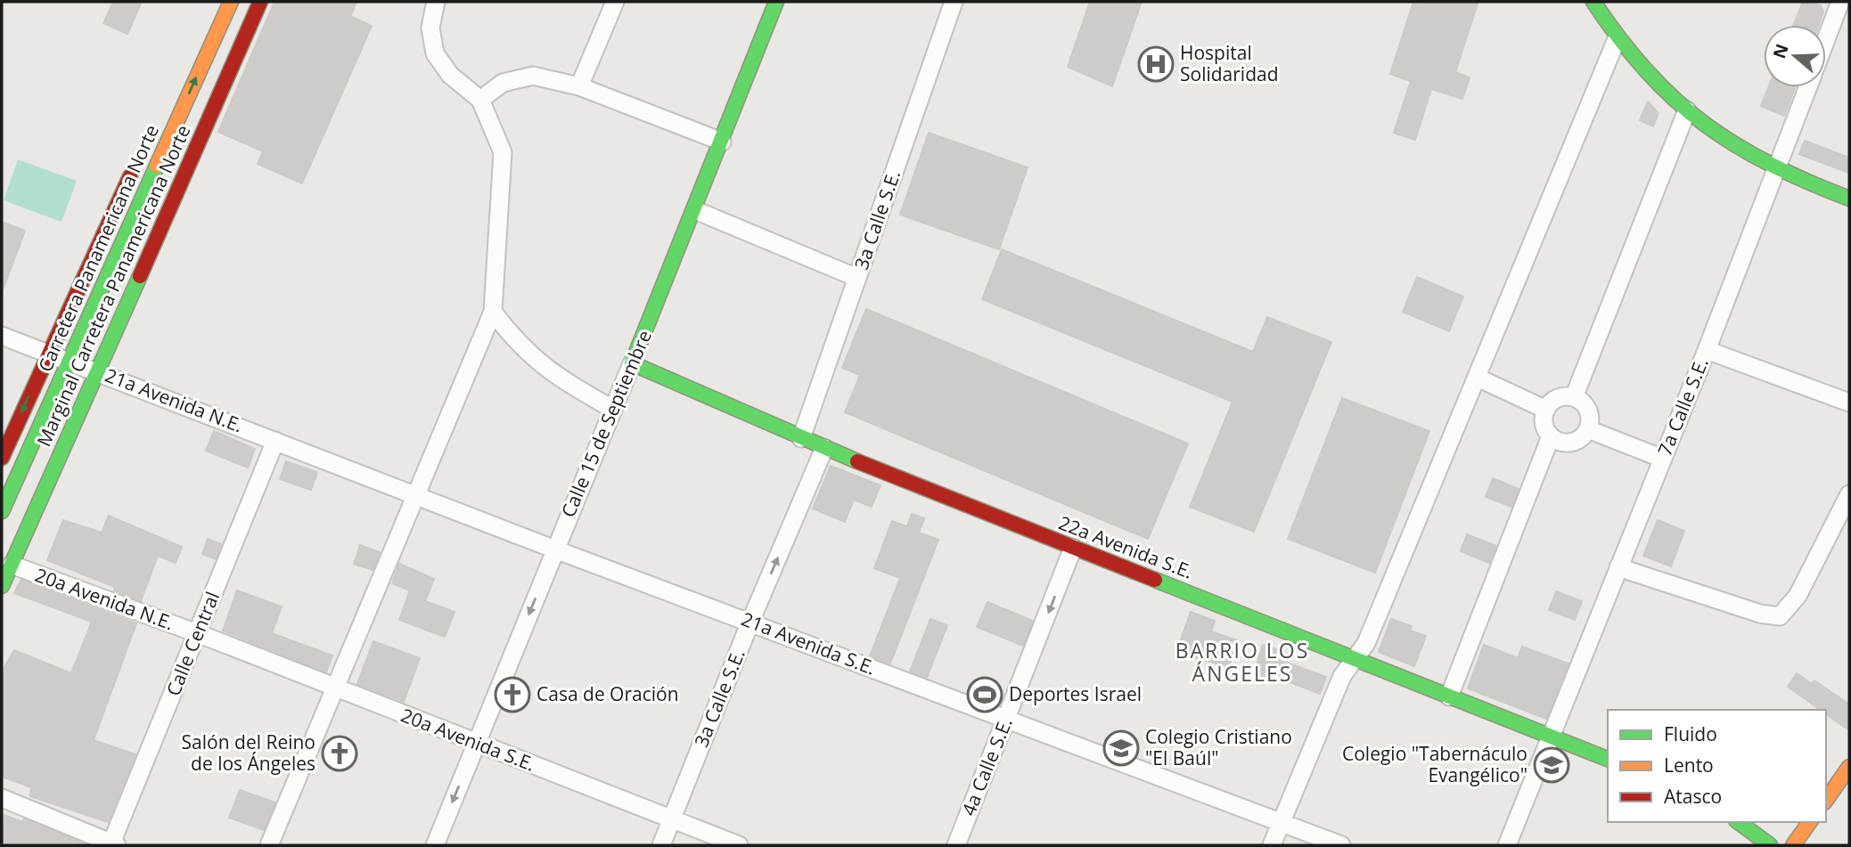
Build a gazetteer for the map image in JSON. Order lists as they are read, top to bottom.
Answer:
{
  "streets": {
    "main road": [
      "Carretera Panamericana Norte",
      "Marginal Carretera Panamericana Norte",
      "Calle 15 de Septiembre",
      "22a Avenida S.E."
    ],
    "street": [
      "3a Calle S.E.",
      "21a Avenida N.E.",
      "7a Calle S.E.",
      "20a Avenida N.E.",
      "Calle Central",
      "21a Avenida S.E.",
      "20a Avenida S.E.",
      "4a Calle S.E."
    ]
  },
  "crossings": [
    ["3a Calle S.E.", "22a Avenida S.E."],
    ["3a Calle S.E.", "21a Avenida S.E."],
    ["3a Calle S.E.", "20a Avenida S.E."],
    ["Carretera Panamericana Norte", "21a Avenida N.E."],
    ["Marginal Carretera Panamericana Norte", "21a Avenida N.E."],
    ["Marginal Carretera Panamericana Norte", "20a Avenida N.E."],
    ["21a Avenida N.E.", "Calle Central"],
    ["21a Avenida N.E.", "21a Avenida S.E."],
    ["7a Calle S.E.", "22a Avenida S.E."],
    ["Calle 15 de Septiembre", "22a Avenida S.E."],
    ["Calle 15 de Septiembre", "21a Avenida S.E."],
    ["Calle 15 de Septiembre", "20a Avenida S.E."],
    ["22a Avenida S.E.", "4a Calle S.E."],
    ["20a Avenida N.E.", "Calle Central"],
    ["20a Avenida N.E.", "20a Avenida S.E."],
    ["Calle Central", "21a Avenida S.E."],
    ["Calle Central", "20a Avenida S.E."],
    ["21a Avenida S.E.", "4a Calle S.E."]
  ],
  "one_way": ["Calle 15 de Septiembre", "4a Calle S.E."],
  "districts": ["BARRIO LOS ÁNGELES"],
  "places": {
    "hospital": ["Hospital Solidaridad"],
    "church": ["Casa de Oración", "Salón del Reino de los Ángeles"],
    "sports": ["Deportes Israel"],
    "school or university": ["Colegio Cristiano \"El Baúl\"", "Colegio \"Tabernáculo Evangélico\""]
  },
  "legend": ["Fluido", "Lento", "Atasco"],
  "north": "left"
}
